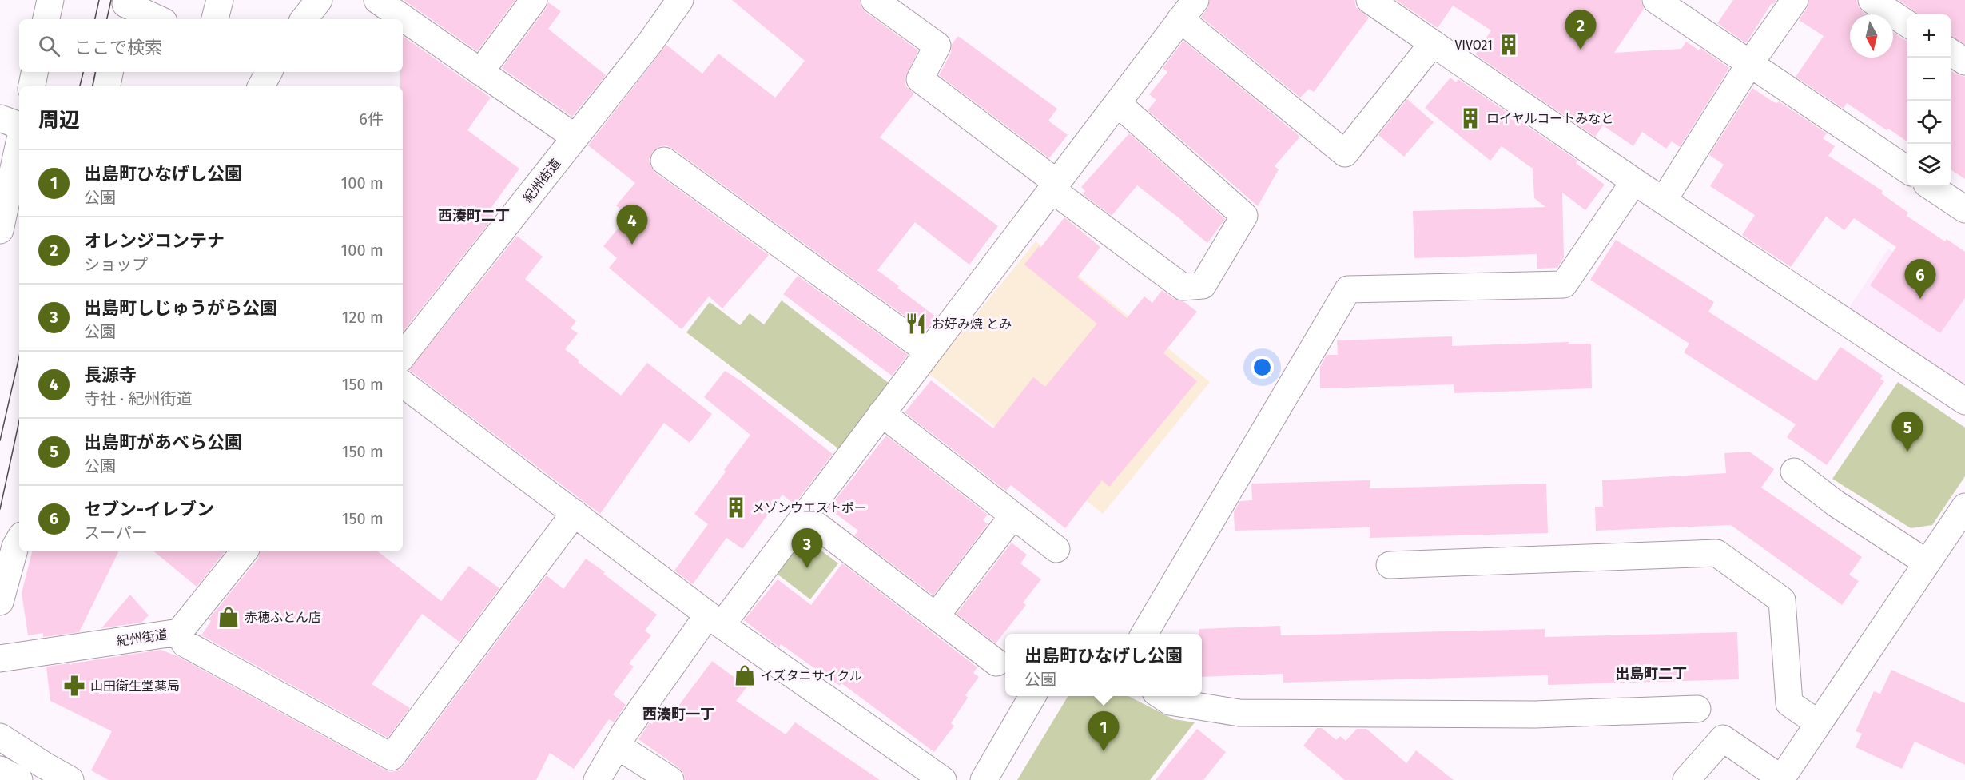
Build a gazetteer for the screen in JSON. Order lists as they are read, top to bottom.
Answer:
{
  "streets": {
    "street": ["紀州街道"]
  },
  "districts": ["西湊町二丁", "出島町二丁", "西湊町一丁"],
  "places": {
    "building": ["VIVO21", "ロイヤルコートみなと", "メゾンウエストポー"],
    "restaurant": ["お好み焼 とみ"],
    "shop": ["赤穂ふとん店", "イズタニサイクル"],
    "pharmacy": ["山田衛生堂薬局"]
  },
  "north": "bottom",
  "page": {
    "pins": [
      "2",
      "4",
      "6",
      "5",
      "3",
      "1"
    ],
    "map_buttons": ["+", "−"],
    "search": "ここで検索",
    "heading": ["周辺", "6件"],
    "list": [
      {
        "mark": "1",
        "name": "出島町ひなげし公園",
        "note": "公園",
        "value": "100 m"
      },
      {
        "mark": "2",
        "name": "オレンジコンテナ",
        "note": "ショップ",
        "value": "100 m"
      },
      {
        "mark": "3",
        "name": "出島町しじゅうがら公園",
        "note": "公園",
        "value": "120 m"
      },
      {
        "mark": "4",
        "name": "長源寺",
        "note": "寺社 · 紀州街道",
        "value": "150 m"
      },
      {
        "mark": "5",
        "name": "出島町があべら公園",
        "note": "公園",
        "value": "150 m"
      },
      {
        "mark": "6",
        "name": "セブン-イレブン",
        "note": "スーパー",
        "value": "150 m"
      }
    ],
    "popup": ["出島町ひなげし公園", "公園"]
  }
}
